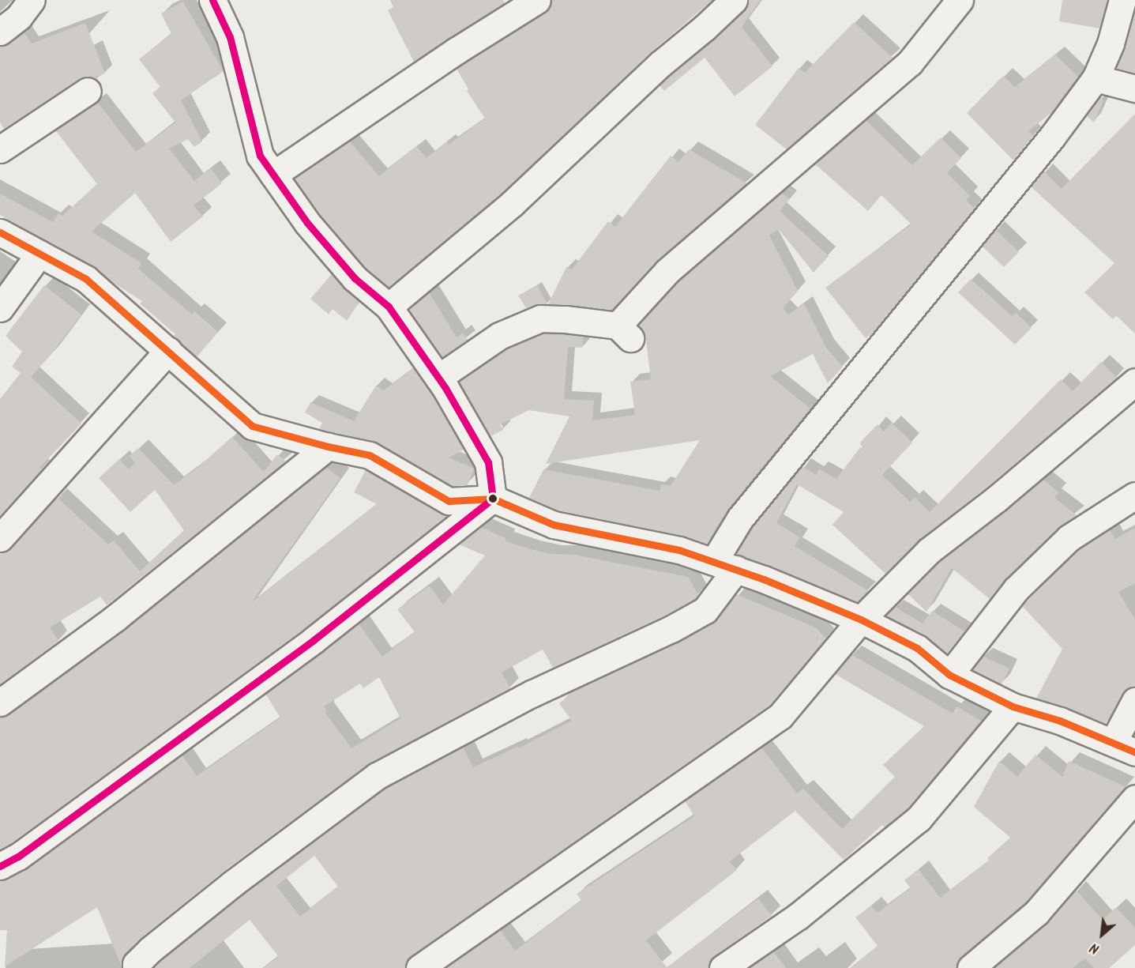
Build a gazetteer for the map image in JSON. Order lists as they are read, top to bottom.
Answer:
{
  "north": "bottom left"
}
